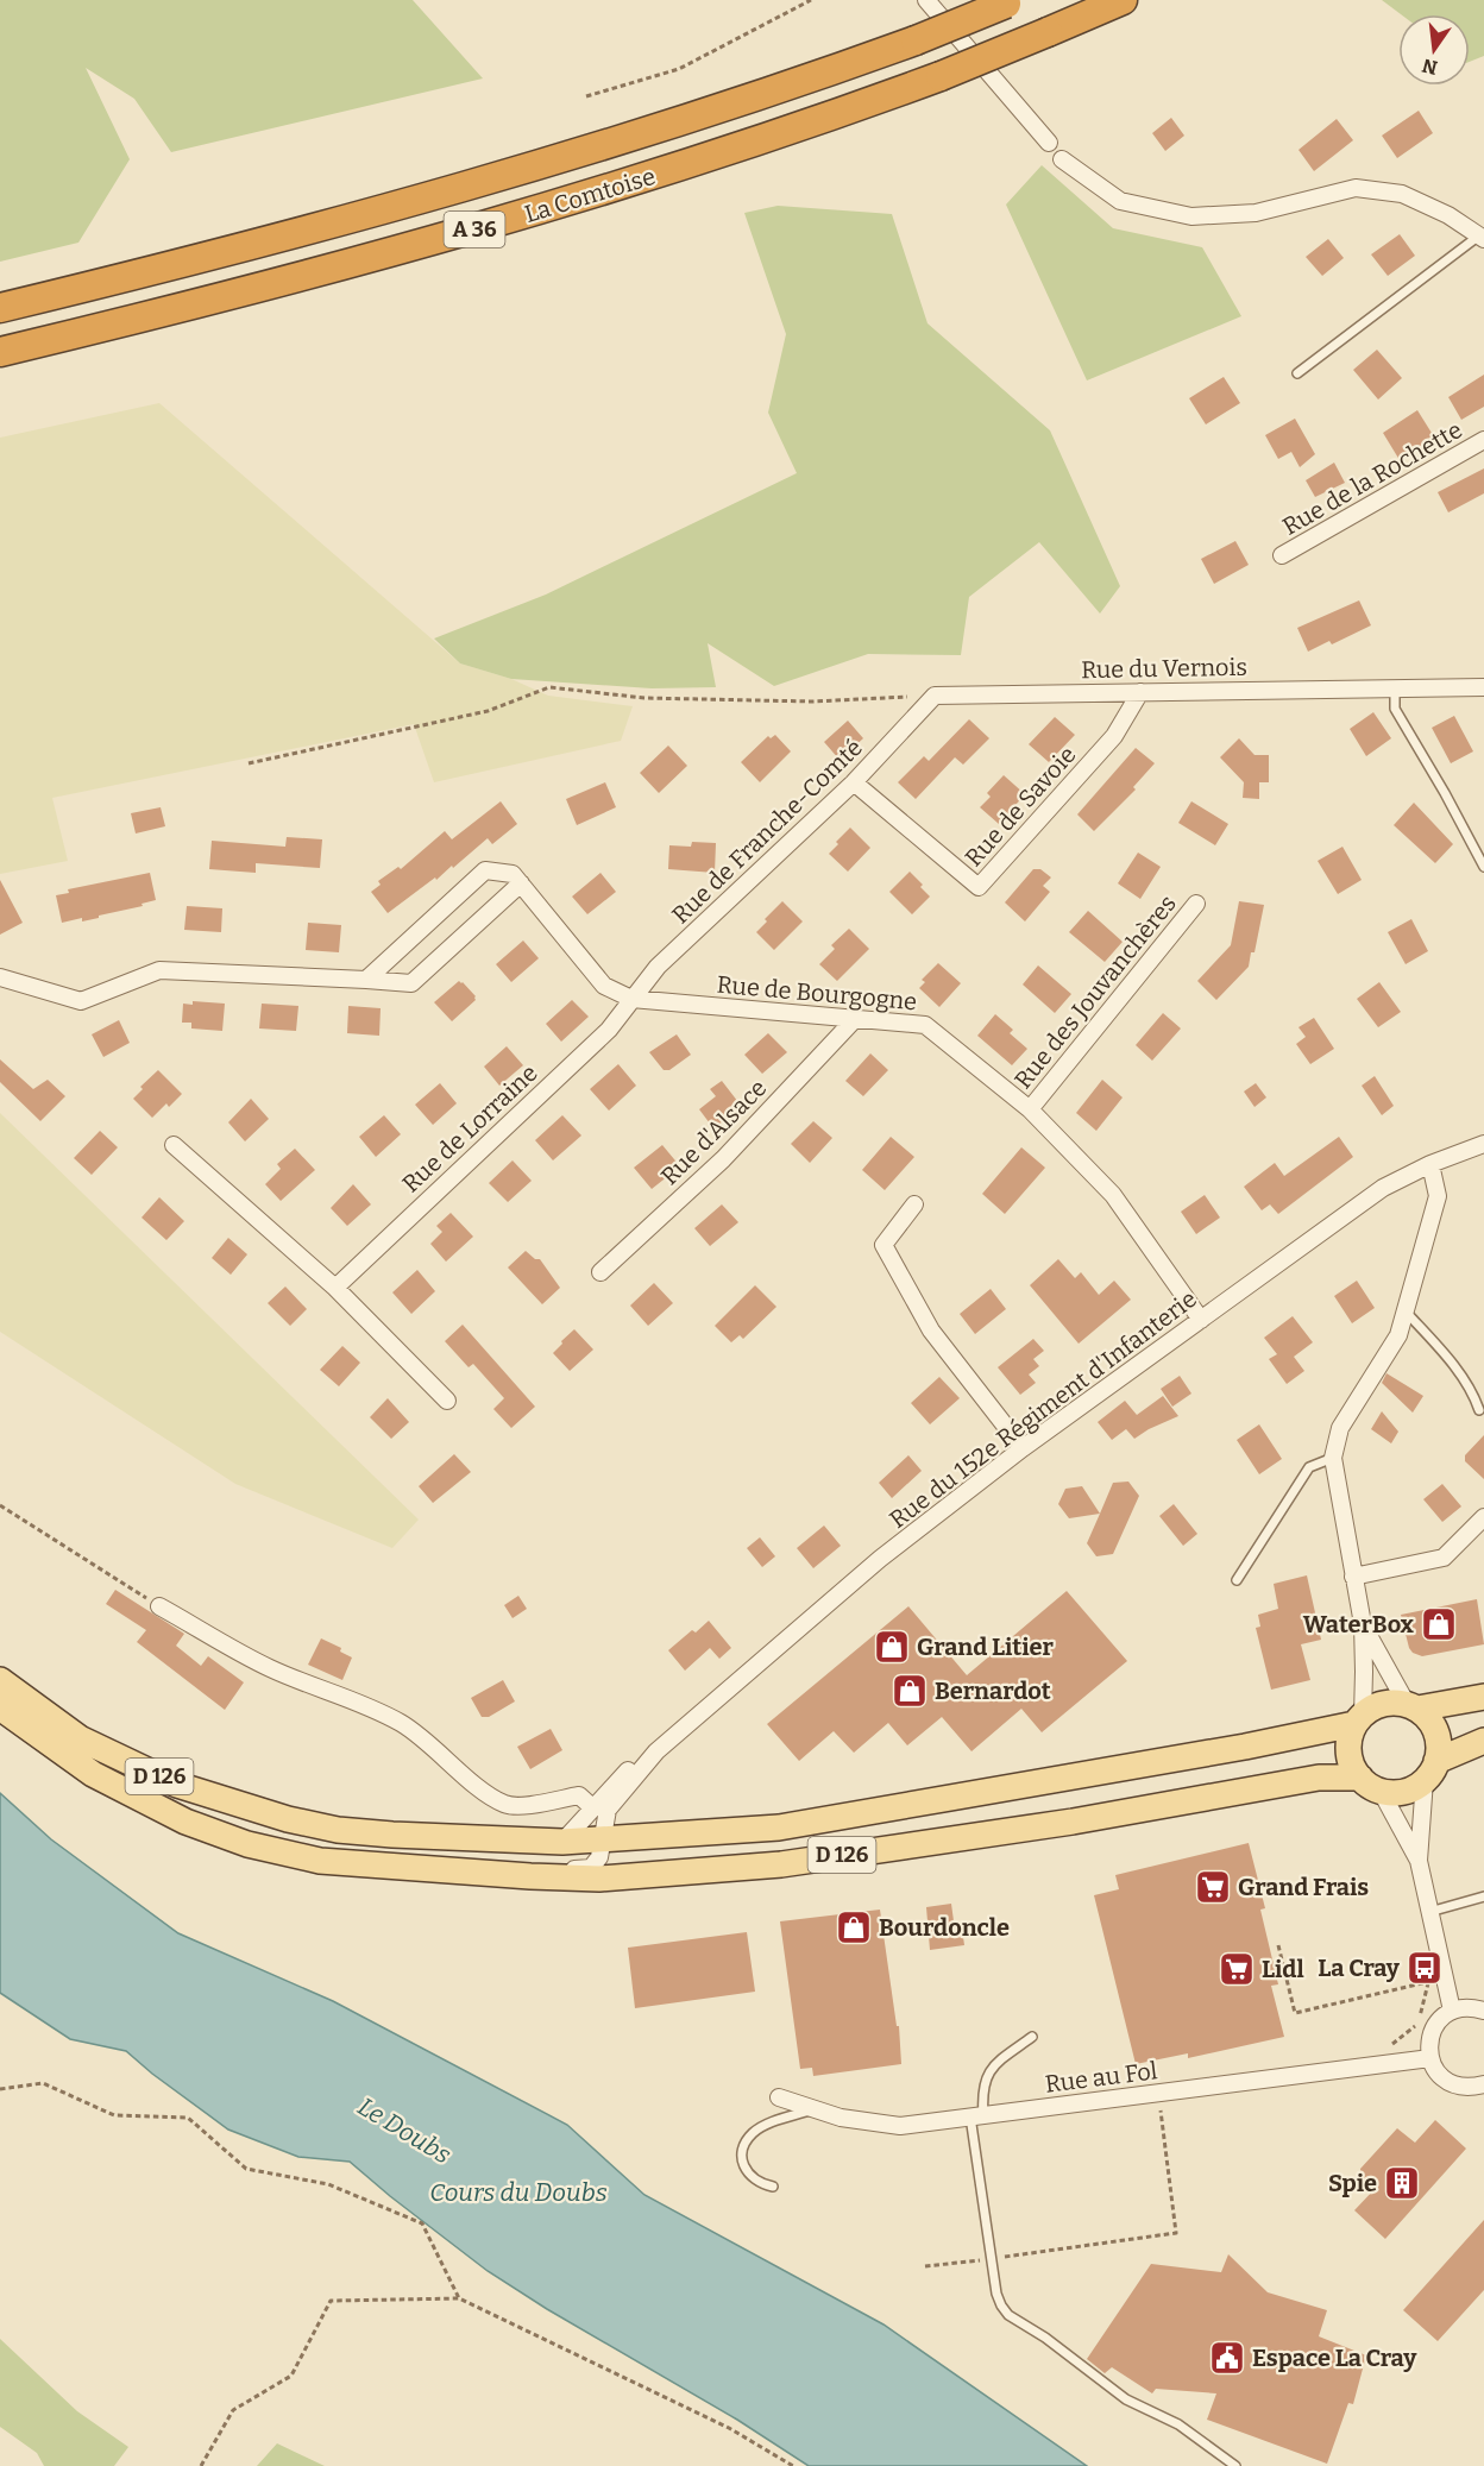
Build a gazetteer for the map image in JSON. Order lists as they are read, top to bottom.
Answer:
{
  "streets": {
    "highway": ["La Comtoise", "A 36"],
    "main road": ["D 126"],
    "street": [
      "Rue de la Rochette",
      "Rue du Vernois",
      "Rue de Savoie",
      "Rue de Franche-Comté",
      "Rue des Jouvanchères",
      "Rue de Bourgogne",
      "Rue de Lorraine",
      "Rue d'Alsace",
      "Rue du 152e Régiment d'Infanterie",
      "Rue au Fol"
    ]
  },
  "crossings": [
    ["Rue du Vernois", "Rue de Savoie"],
    ["Rue du Vernois", "Rue de Franche-Comté"],
    ["Rue de Savoie", "Rue de Franche-Comté"],
    ["Rue de Franche-Comté", "Rue de Bourgogne"],
    ["Rue de Franche-Comté", "Rue de Lorraine"],
    ["Rue des Jouvanchères", "Rue de Bourgogne"],
    ["Rue de Bourgogne", "Rue de Lorraine"],
    ["Rue de Bourgogne", "Rue d'Alsace"],
    ["Rue de Bourgogne", "Rue du 152e Régiment d'Infanterie"],
    ["Rue du 152e Régiment d'Infanterie", "D 126"]
  ],
  "water": ["Le Doubs", "Cours du Doubs"],
  "places": {
    "shop": [
      "WaterBox",
      "Grand Litier",
      "Bernardot",
      "Bourdoncle"
    ],
    "supermarket": ["Grand Frais", "Lidl"],
    "bus stop": ["La Cray"],
    "building": ["Spie"],
    "public building": ["Espace La Cray"]
  },
  "north": "bottom"
}
